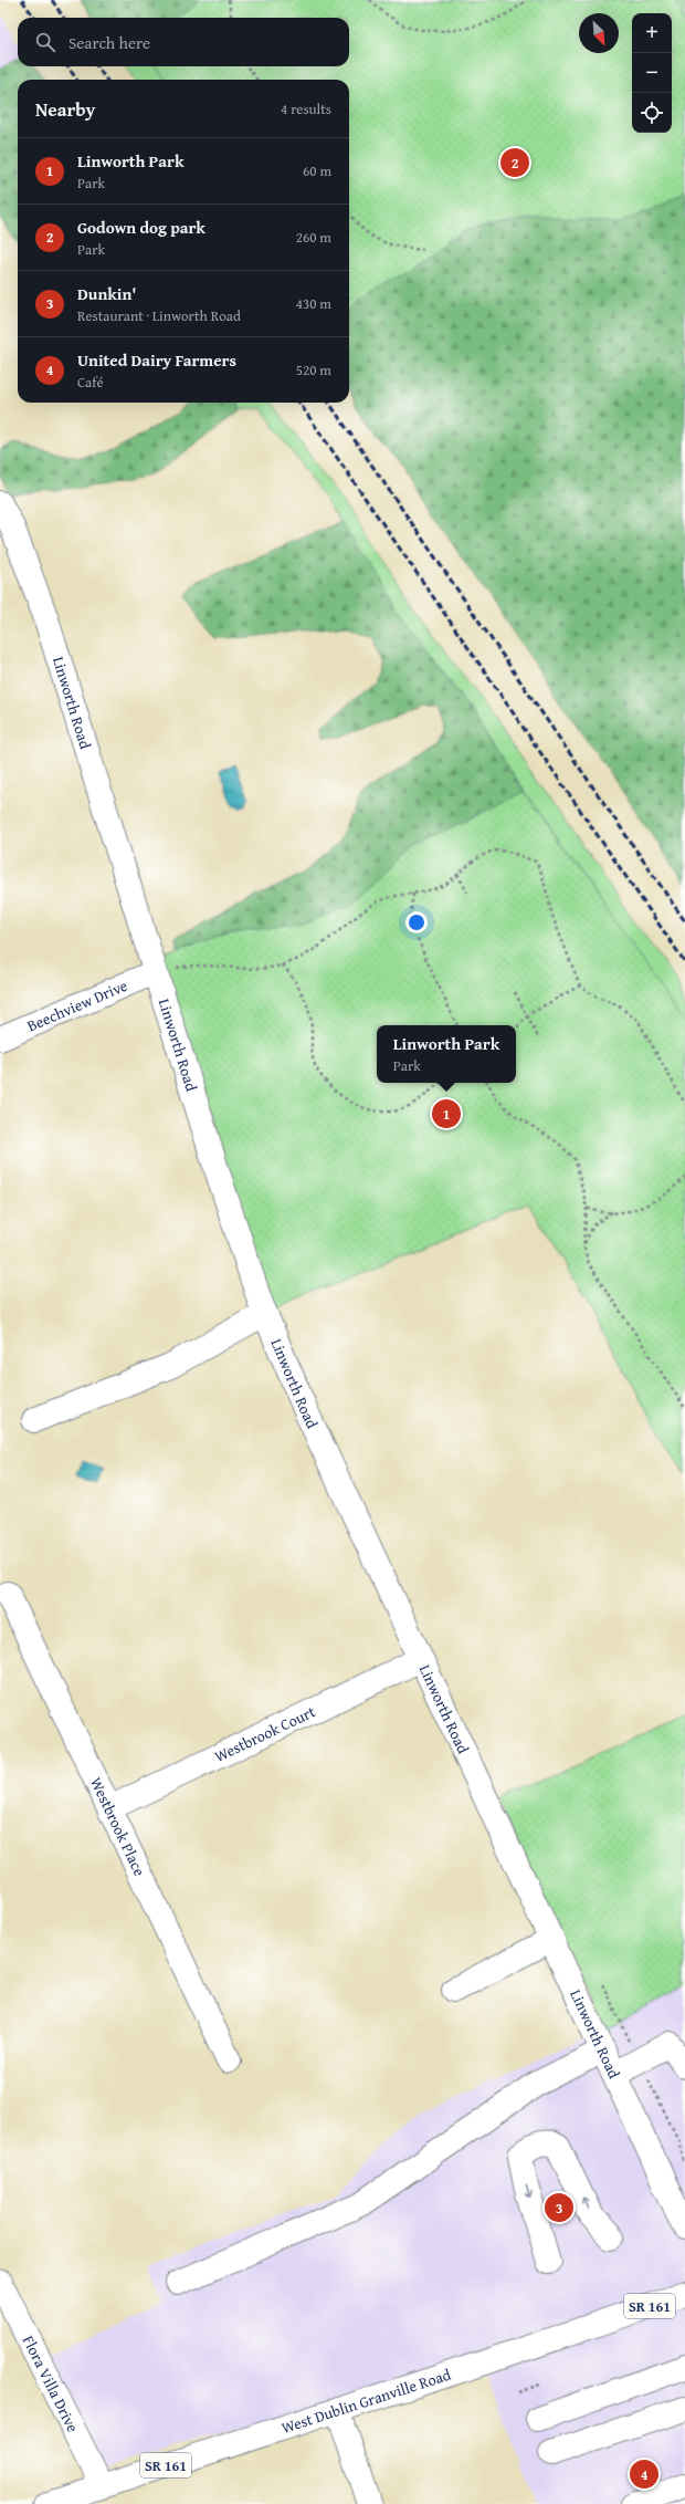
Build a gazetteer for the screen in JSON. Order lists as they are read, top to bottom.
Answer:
{
  "streets": {
    "main road": [
      "Linworth Road",
      "Beechview Drive",
      "Westbrook Court",
      "Westbrook Place",
      "SR 161",
      "Flora Villa Drive",
      "West Dublin Granville Road"
    ]
  },
  "crossings": [
    ["Linworth Road", "Beechview Drive"],
    ["Linworth Road", "Westbrook Court"],
    ["Westbrook Court", "Westbrook Place"],
    ["Flora Villa Drive", "West Dublin Granville Road"]
  ],
  "north": "bottom right",
  "page": {
    "map_buttons": ["+", "−"],
    "search": "Search here",
    "heading": ["Nearby", "4 results"],
    "list": [
      {
        "mark": "1",
        "name": "Linworth Park",
        "note": "Park",
        "value": "60 m"
      },
      {
        "mark": "2",
        "name": "Godown dog park",
        "note": "Park",
        "value": "260 m"
      },
      {
        "mark": "3",
        "name": "Dunkin'",
        "note": "Restaurant · Linworth Road",
        "value": "430 m"
      },
      {
        "mark": "4",
        "name": "United Dairy Farmers",
        "note": "Café",
        "value": "520 m"
      }
    ],
    "pins": [
      "2",
      "1",
      "3",
      "4"
    ],
    "popup": ["Linworth Park", "Park"]
  }
}
